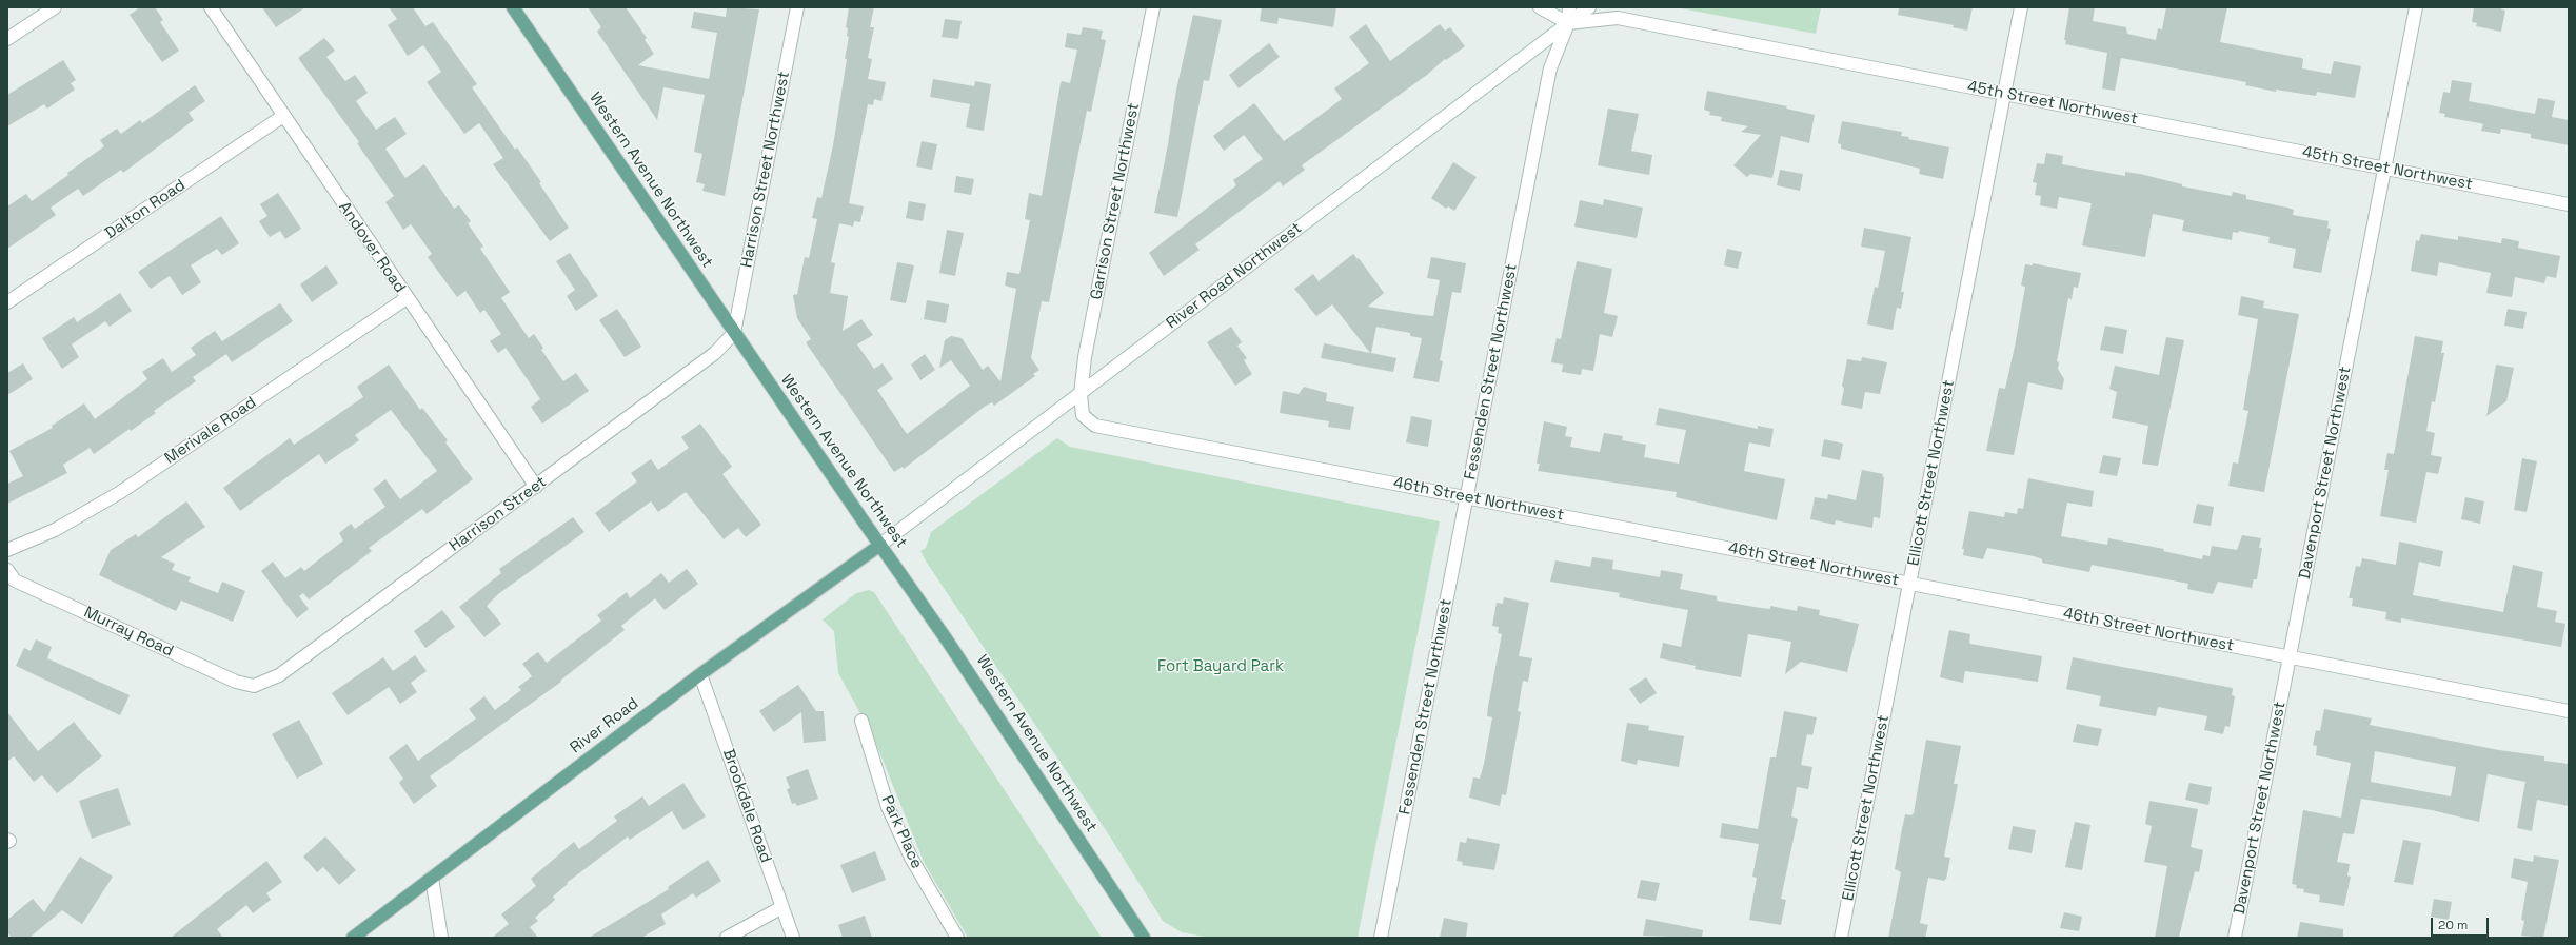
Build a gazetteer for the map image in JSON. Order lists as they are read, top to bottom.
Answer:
{
  "streets": {
    "main road": ["Western Avenue Northwest", "River Road"],
    "street": [
      "45th Street Northwest",
      "Harrison Street Northwest",
      "Garrison Street Northwest",
      "Dalton Road",
      "Andover Road",
      "River Road Northwest",
      "Fessenden Street Northwest",
      "Merivale Road",
      "Ellicott Street Northwest",
      "Davenport Street Northwest",
      "46th Street Northwest",
      "Harrison Street",
      "Murray Road",
      "Brookdale Road",
      "Park Place"
    ]
  },
  "crossings": [
    ["45th Street Northwest", "River Road Northwest"],
    ["45th Street Northwest", "Fessenden Street Northwest"],
    ["45th Street Northwest", "Ellicott Street Northwest"],
    ["45th Street Northwest", "Davenport Street Northwest"],
    ["Harrison Street Northwest", "Western Avenue Northwest"],
    ["Harrison Street Northwest", "Harrison Street"],
    ["Western Avenue Northwest", "River Road Northwest"],
    ["Western Avenue Northwest", "Harrison Street"],
    ["Western Avenue Northwest", "River Road"],
    ["Garrison Street Northwest", "River Road Northwest"],
    ["Garrison Street Northwest", "46th Street Northwest"],
    ["Dalton Road", "Andover Road"],
    ["Andover Road", "Merivale Road"],
    ["Andover Road", "Harrison Street"],
    ["River Road Northwest", "Fessenden Street Northwest"],
    ["River Road Northwest", "46th Street Northwest"],
    ["River Road Northwest", "River Road"],
    ["Fessenden Street Northwest", "46th Street Northwest"],
    ["Ellicott Street Northwest", "46th Street Northwest"],
    ["Davenport Street Northwest", "46th Street Northwest"],
    ["Harrison Street", "Murray Road"],
    ["River Road", "Brookdale Road"]
  ],
  "parks": ["Fort Bayard Park"],
  "scale_bar": "20 m"
}
